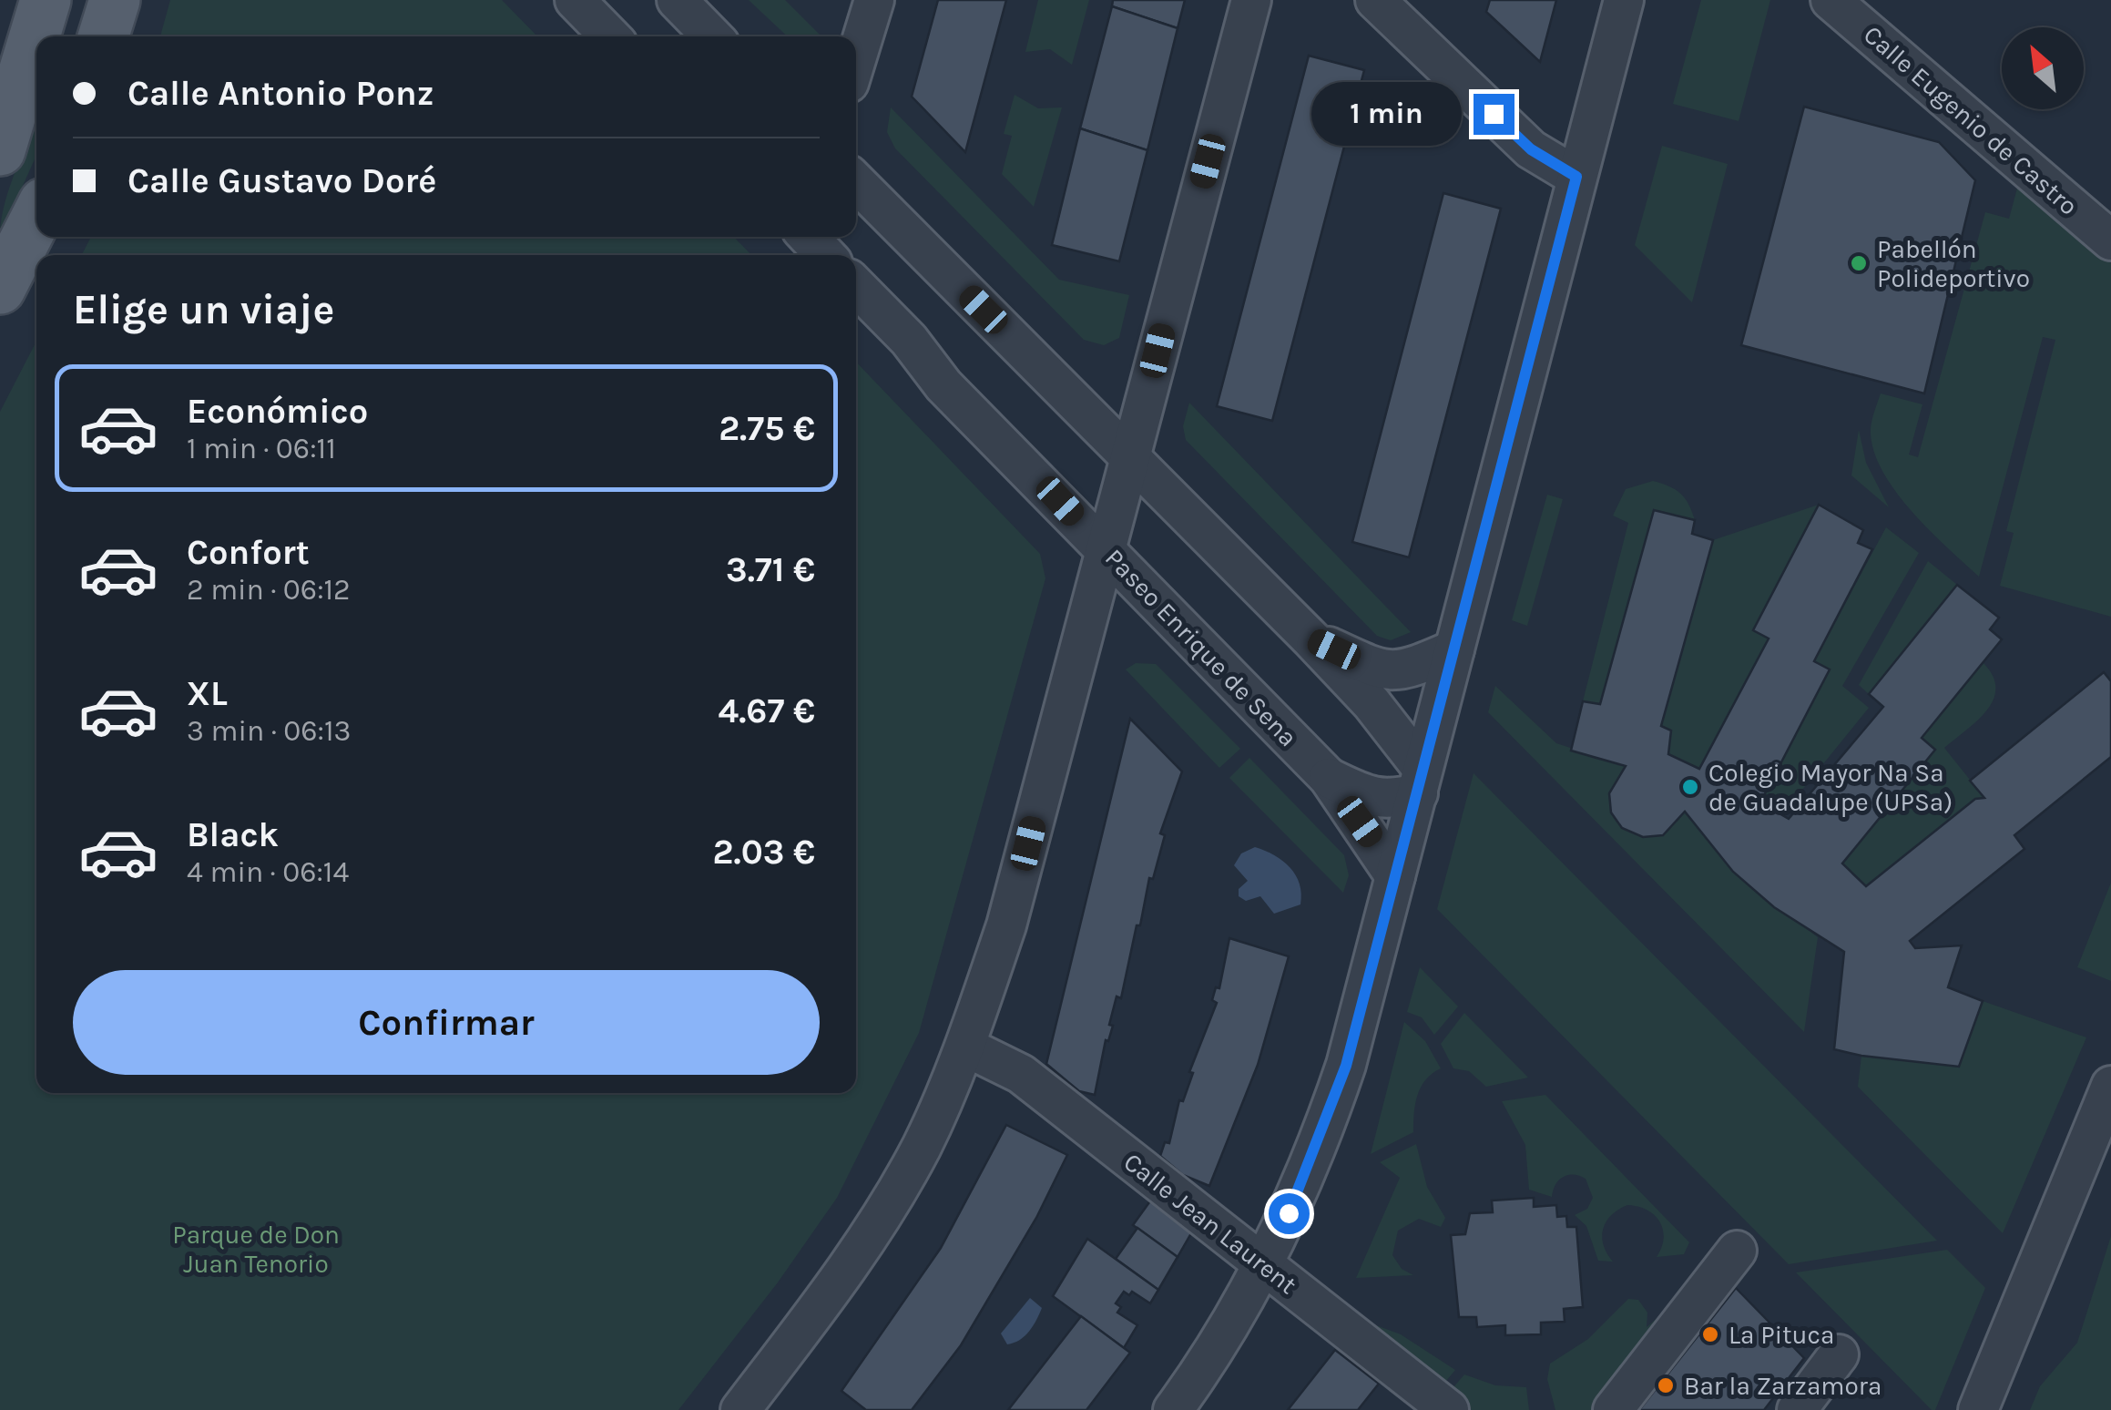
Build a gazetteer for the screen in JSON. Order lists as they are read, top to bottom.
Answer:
{
  "streets": {
    "street": ["Calle Eugenio de Castro", "Paseo Enrique de Sena", "Calle Jean Laurent"]
  },
  "parks": ["Parque de Don Juan Tenorio"],
  "places": [
    "Pabellón Polideportivo",
    "Colegio Mayor Nª Sª de Guadalupe (UPSa)",
    "La Pituca",
    "Bar la Zarzamora"
  ],
  "north": "top left",
  "page": {
    "banner": ["Calle Antonio Ponz", "Calle Gustavo Doré"],
    "bubble": "1 min",
    "heading": "Elige un viaje",
    "list": [
      {
        "name": "Económico",
        "note": "1 min · 06:11",
        "value": "2.75 €"
      },
      {
        "name": "Confort",
        "note": "2 min · 06:12",
        "value": "3.71 €"
      },
      {
        "name": "XL",
        "note": "3 min · 06:13",
        "value": "4.67 €"
      },
      {
        "name": "Black",
        "note": "4 min · 06:14",
        "value": "2.03 €"
      }
    ],
    "buttons": "Confirmar"
  }
}
